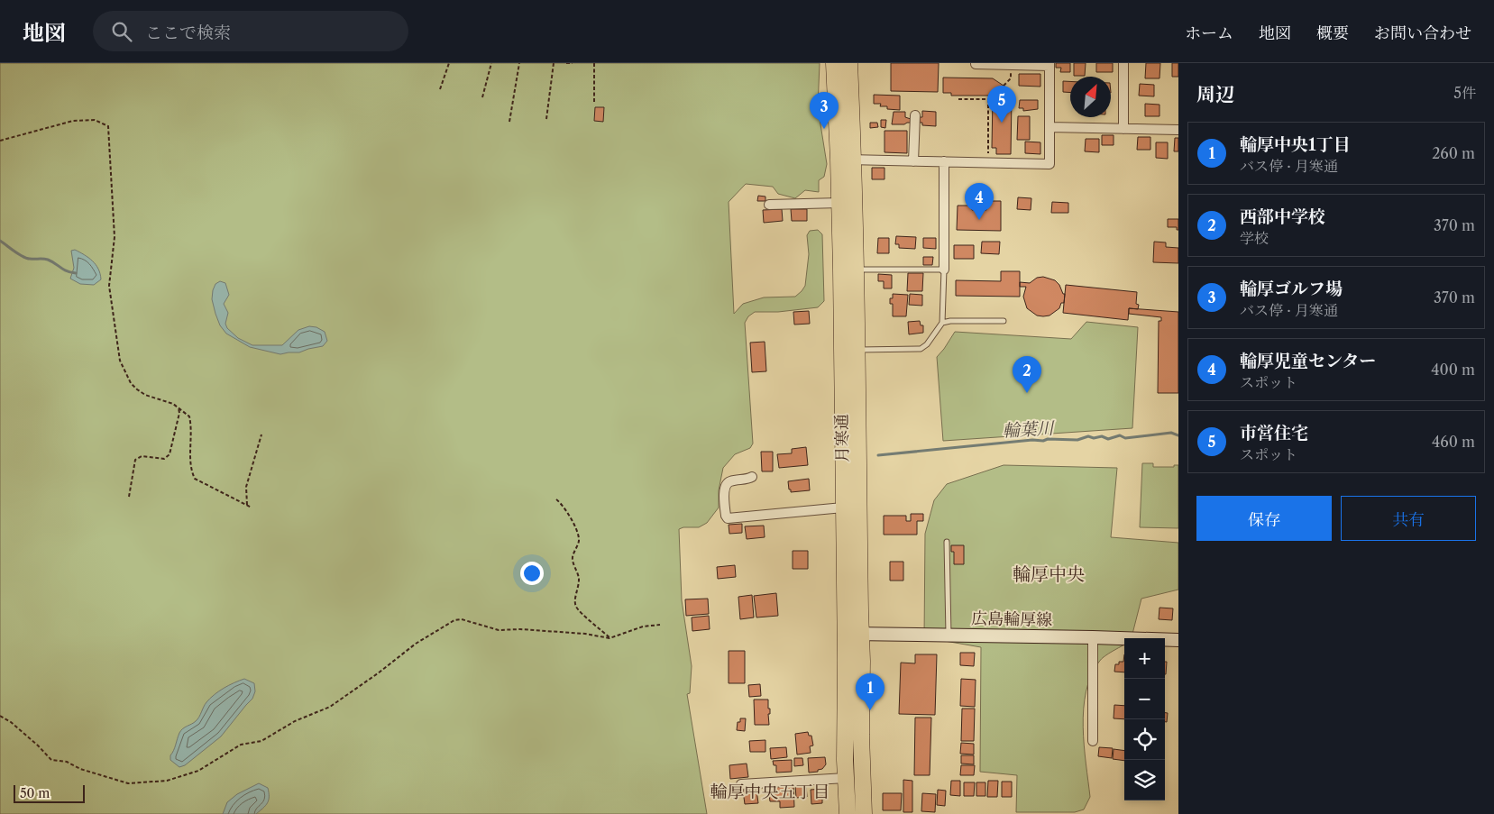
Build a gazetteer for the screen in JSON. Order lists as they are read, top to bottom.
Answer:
{
  "streets": {
    "highway": ["月寒通"],
    "street": ["広島輪厚線"]
  },
  "crossings": [
    ["月寒通", "広島輪厚線"]
  ],
  "districts": ["輪厚中央", "輪厚中央五丁目"],
  "water": ["輪葉川"],
  "scale_bar": "50 m",
  "north": "top right",
  "page": {
    "header": "地図",
    "search": "ここで検索",
    "nav": [
      "ホーム",
      "地図",
      "概要",
      "お問い合わせ"
    ],
    "heading": ["周辺", "5件"],
    "pins": [
      "5",
      "3",
      "4",
      "2",
      "1"
    ],
    "list": [
      {
        "mark": "1",
        "name": "輪厚中央1丁目",
        "note": "バス停 · 月寒通",
        "value": "260 m"
      },
      {
        "mark": "2",
        "name": "西部中学校",
        "note": "学校",
        "value": "370 m"
      },
      {
        "mark": "3",
        "name": "輪厚ゴルフ場",
        "note": "バス停 · 月寒通",
        "value": "370 m"
      },
      {
        "mark": "4",
        "name": "輪厚児童センター",
        "note": "スポット",
        "value": "400 m"
      },
      {
        "mark": "5",
        "name": "市営住宅",
        "note": "スポット",
        "value": "460 m"
      }
    ],
    "buttons": ["保存", "共有"],
    "map_buttons": ["+", "−"],
    "scale": "50 m"
  }
}
